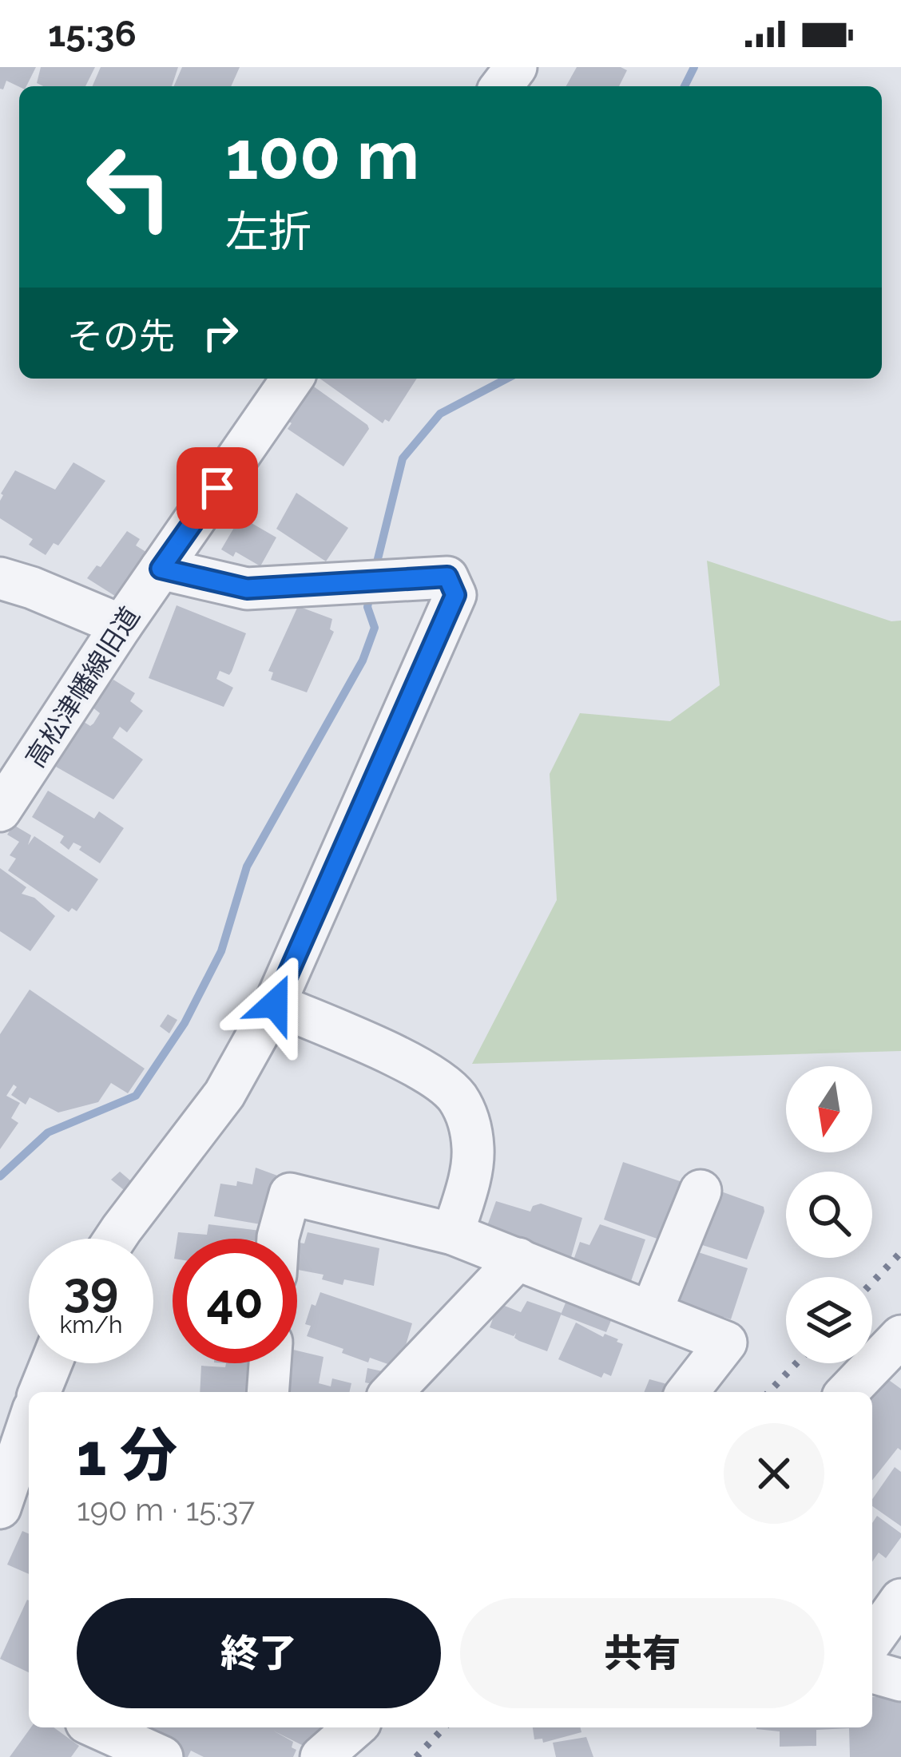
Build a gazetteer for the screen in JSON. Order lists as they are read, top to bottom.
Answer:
{
  "streets": {
    "street": ["高松津幡線旧道"]
  },
  "north": "bottom",
  "page": {
    "status": "15:36",
    "turn": ["100 m", "左折"],
    "then": "その先",
    "speed": "39 km/h",
    "limit": "40",
    "heading": ["1 分", "190 m · 15:37"],
    "buttons": ["終了", "共有"]
  }
}
